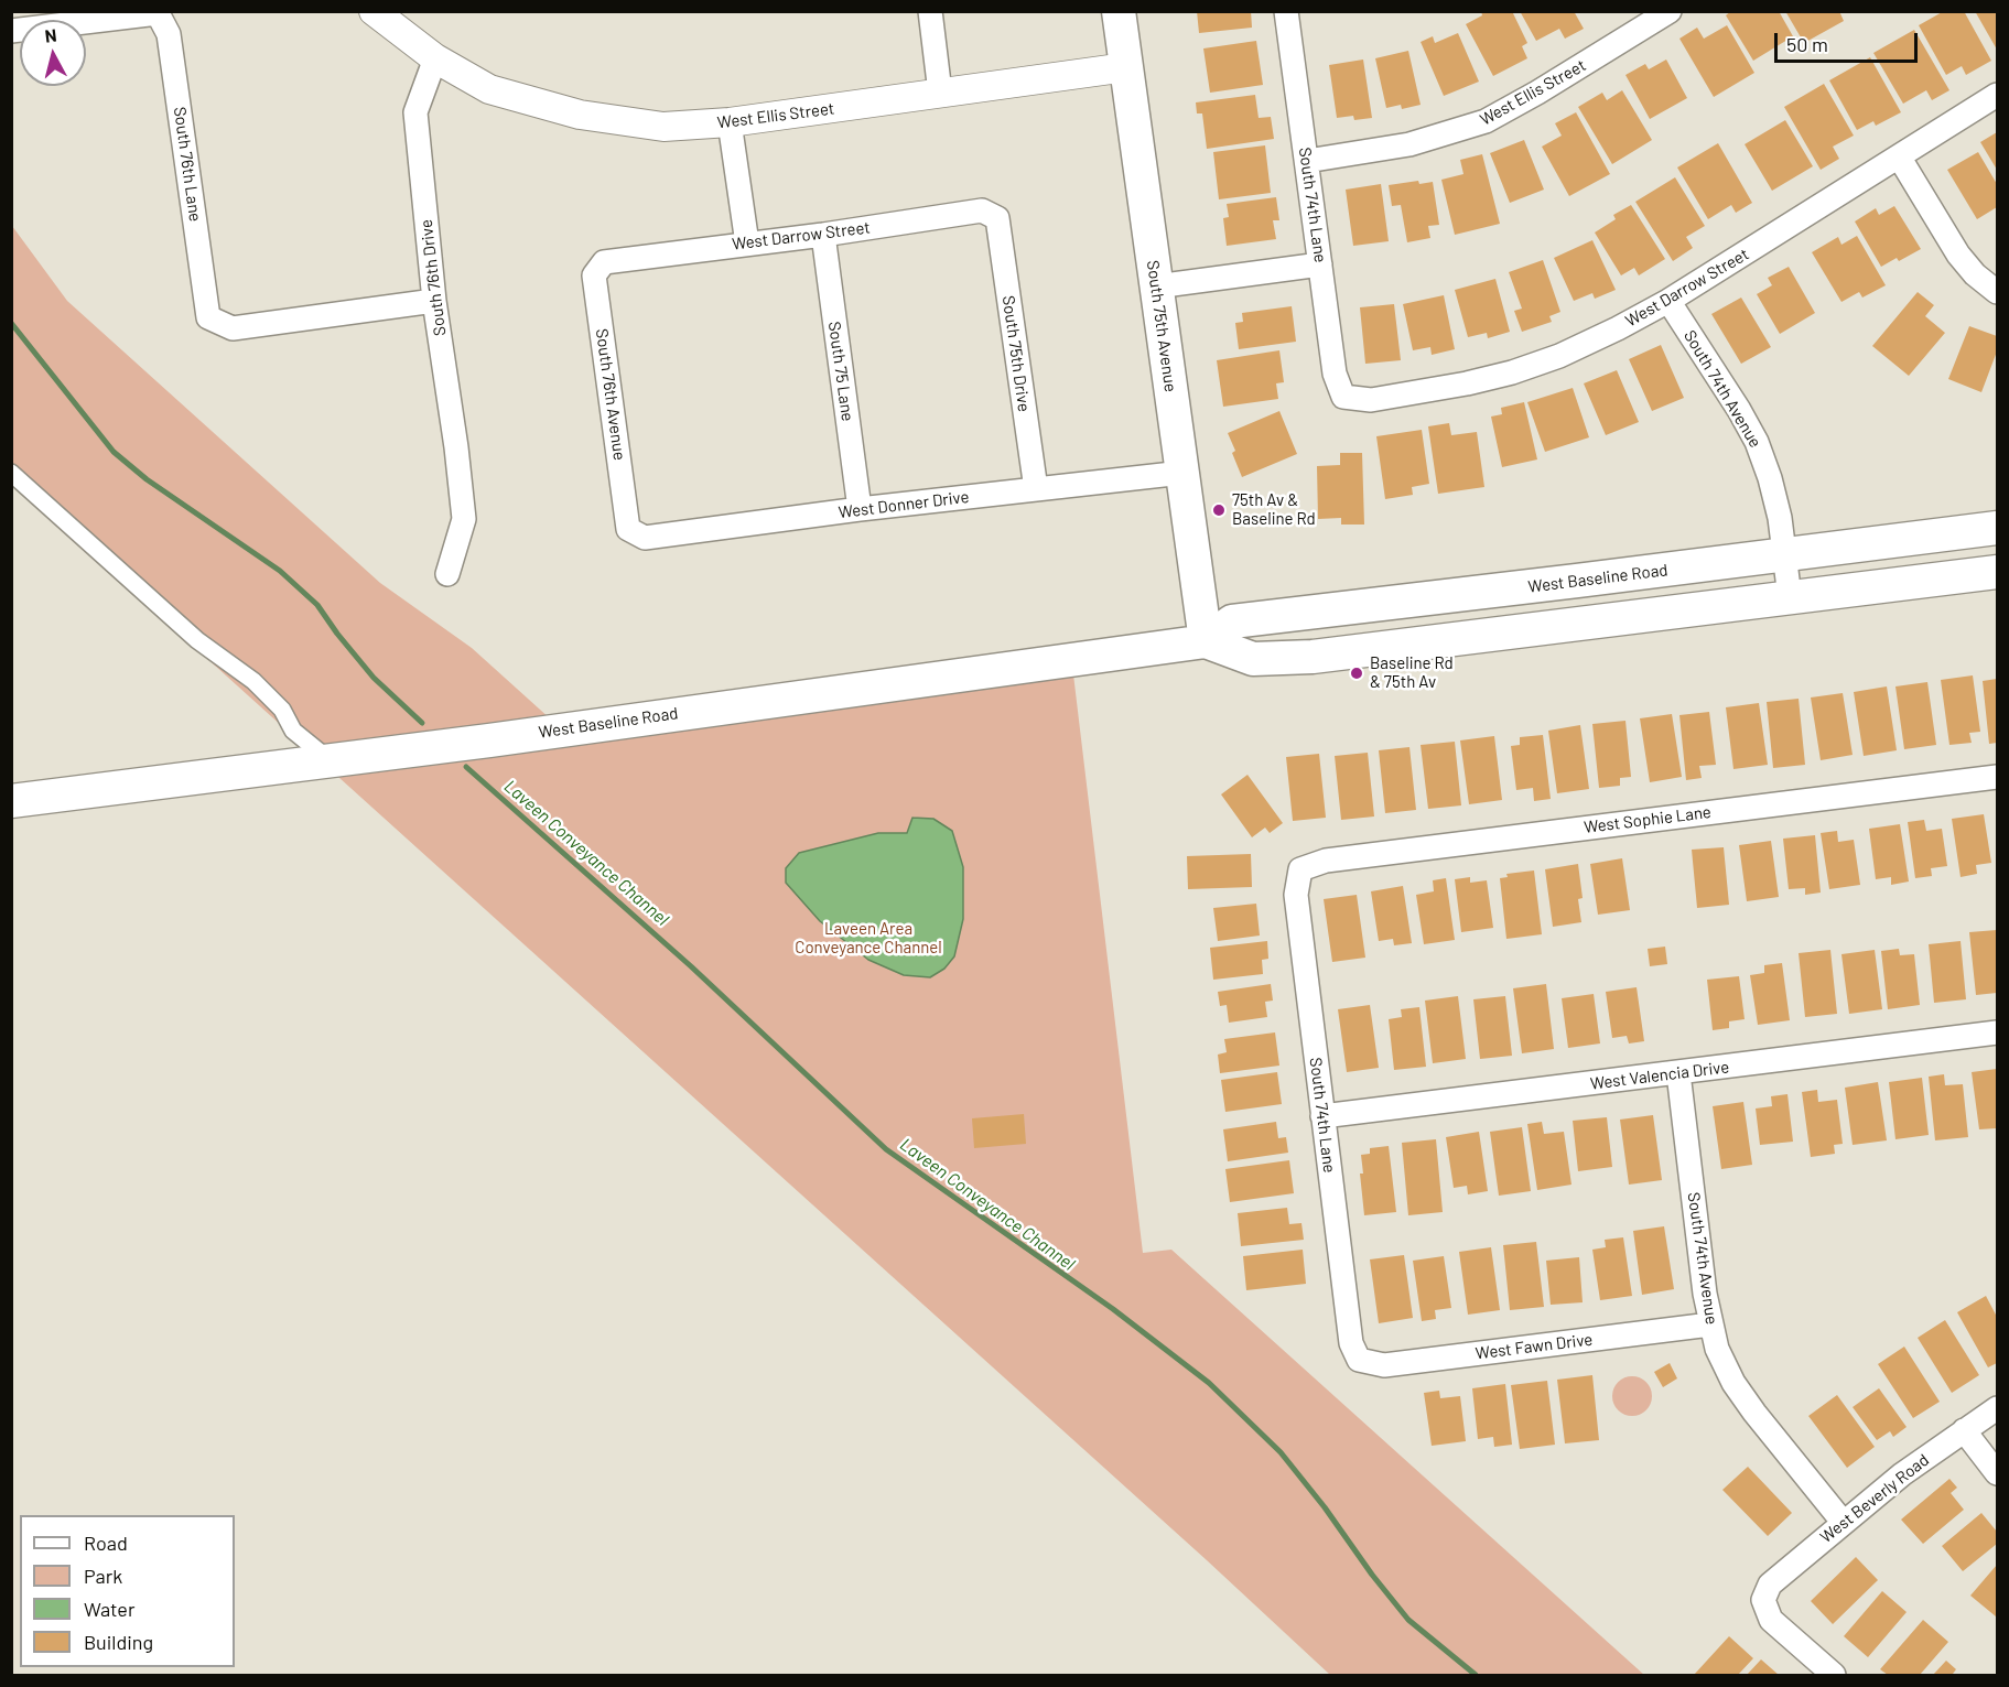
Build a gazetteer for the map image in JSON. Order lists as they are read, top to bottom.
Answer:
{
  "streets": {
    "main road": ["South 75th Avenue", "West Baseline Road"],
    "street": [
      "West Ellis Street",
      "South 76th Lane",
      "South 74th Lane",
      "West Darrow Street",
      "South 76th Drive",
      "South 75th Drive",
      "South 75 Lane",
      "South 74th Avenue",
      "South 76th Avenue",
      "West Donner Drive",
      "West Sophie Lane",
      "West Valencia Drive",
      "West Fawn Drive",
      "West Beverly Road"
    ]
  },
  "crossings": [
    ["West Ellis Street", "South 74th Lane"],
    ["West Ellis Street", "South 76th Drive"],
    ["West Ellis Street", "South 75th Avenue"],
    ["South 76th Lane", "South 76th Drive"],
    ["South 74th Lane", "West Darrow Street"],
    ["South 74th Lane", "West Sophie Lane"],
    ["South 74th Lane", "West Valencia Drive"],
    ["South 74th Lane", "West Fawn Drive"],
    ["West Darrow Street", "South 75th Drive"],
    ["West Darrow Street", "South 75 Lane"],
    ["West Darrow Street", "South 74th Avenue"],
    ["West Darrow Street", "South 76th Avenue"],
    ["South 75th Avenue", "West Donner Drive"],
    ["South 75th Avenue", "West Baseline Road"],
    ["South 75th Drive", "West Donner Drive"],
    ["South 75 Lane", "West Donner Drive"],
    ["South 74th Avenue", "West Baseline Road"],
    ["South 74th Avenue", "West Valencia Drive"],
    ["South 74th Avenue", "West Fawn Drive"],
    ["South 74th Avenue", "West Beverly Road"],
    ["South 76th Avenue", "West Donner Drive"]
  ],
  "water": ["Laveen Conveyance Channel"],
  "parks": ["Laveen Area Conveyance Channel"],
  "places": ["75th Av & Baseline Rd", "Baseline Rd & 75th Av"],
  "legend": [
    "Road",
    "Park",
    "Water",
    "Building"
  ],
  "scale_bar": "50 m",
  "north": "top"
}
